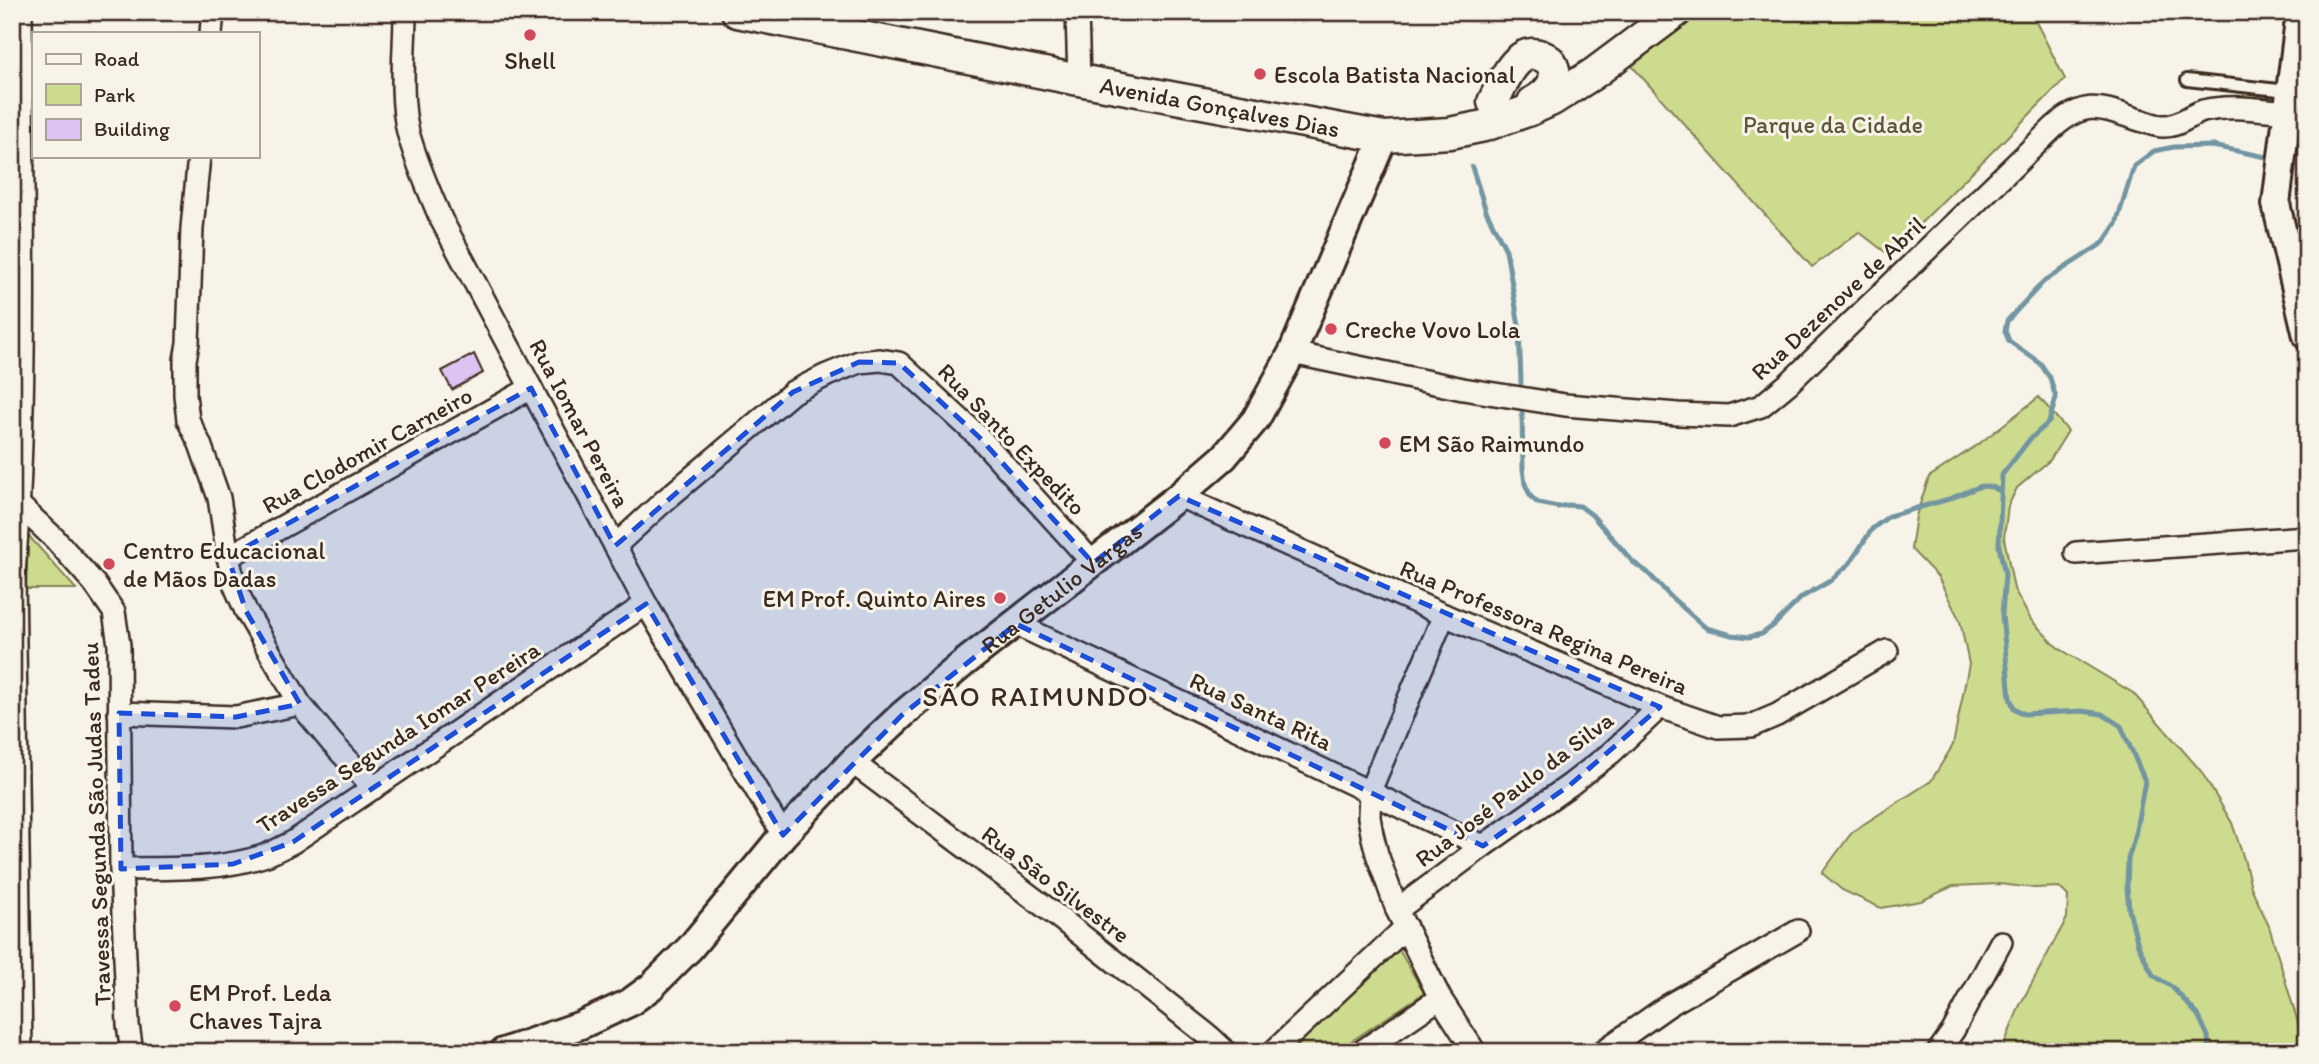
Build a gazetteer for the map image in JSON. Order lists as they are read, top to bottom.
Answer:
{
  "streets": {
    "main road": ["Avenida Gonçalves Dias"],
    "street": [
      "Rua Dezenove de Abril",
      "Rua Iomar Pereira",
      "Rua Santo Expedito",
      "Rua Clodomir Carneiro",
      "Rua Getulio Vargas",
      "Rua Professora Regina Pereira",
      "Rua Santa Rita",
      "Travessa Segunda Iomar Pereira",
      "Rua José Paulo da Silva",
      "Travessa Segunda São Judas Tadeu",
      "Rua São Silvestre"
    ]
  },
  "crossings": [
    ["Avenida Gonçalves Dias", "Rua Getulio Vargas"],
    ["Rua Dezenove de Abril", "Rua Getulio Vargas"],
    ["Rua Iomar Pereira", "Rua Santo Expedito"],
    ["Rua Iomar Pereira", "Rua Clodomir Carneiro"],
    ["Rua Iomar Pereira", "Rua Getulio Vargas"],
    ["Rua Iomar Pereira", "Travessa Segunda Iomar Pereira"],
    ["Rua Santo Expedito", "Rua Getulio Vargas"],
    ["Rua Getulio Vargas", "Rua Professora Regina Pereira"],
    ["Rua Getulio Vargas", "Rua Santa Rita"],
    ["Rua Getulio Vargas", "Rua São Silvestre"],
    ["Rua Professora Regina Pereira", "Rua José Paulo da Silva"],
    ["Rua Santa Rita", "Rua José Paulo da Silva"],
    ["Travessa Segunda Iomar Pereira", "Travessa Segunda São Judas Tadeu"]
  ],
  "districts": ["SÃO RAIMUNDO"],
  "parks": ["Parque da Cidade"],
  "places": [
    "Shell",
    "Escola Batista Nacional",
    "Creche Vovo Lola",
    "EM São Raimundo",
    "Centro Educacional de Mãos Dadas",
    "EM Prof. Quinto Aires",
    "EM Prof. Leda Chaves Tajra"
  ],
  "legend": ["Road", "Park", "Building"]
}
